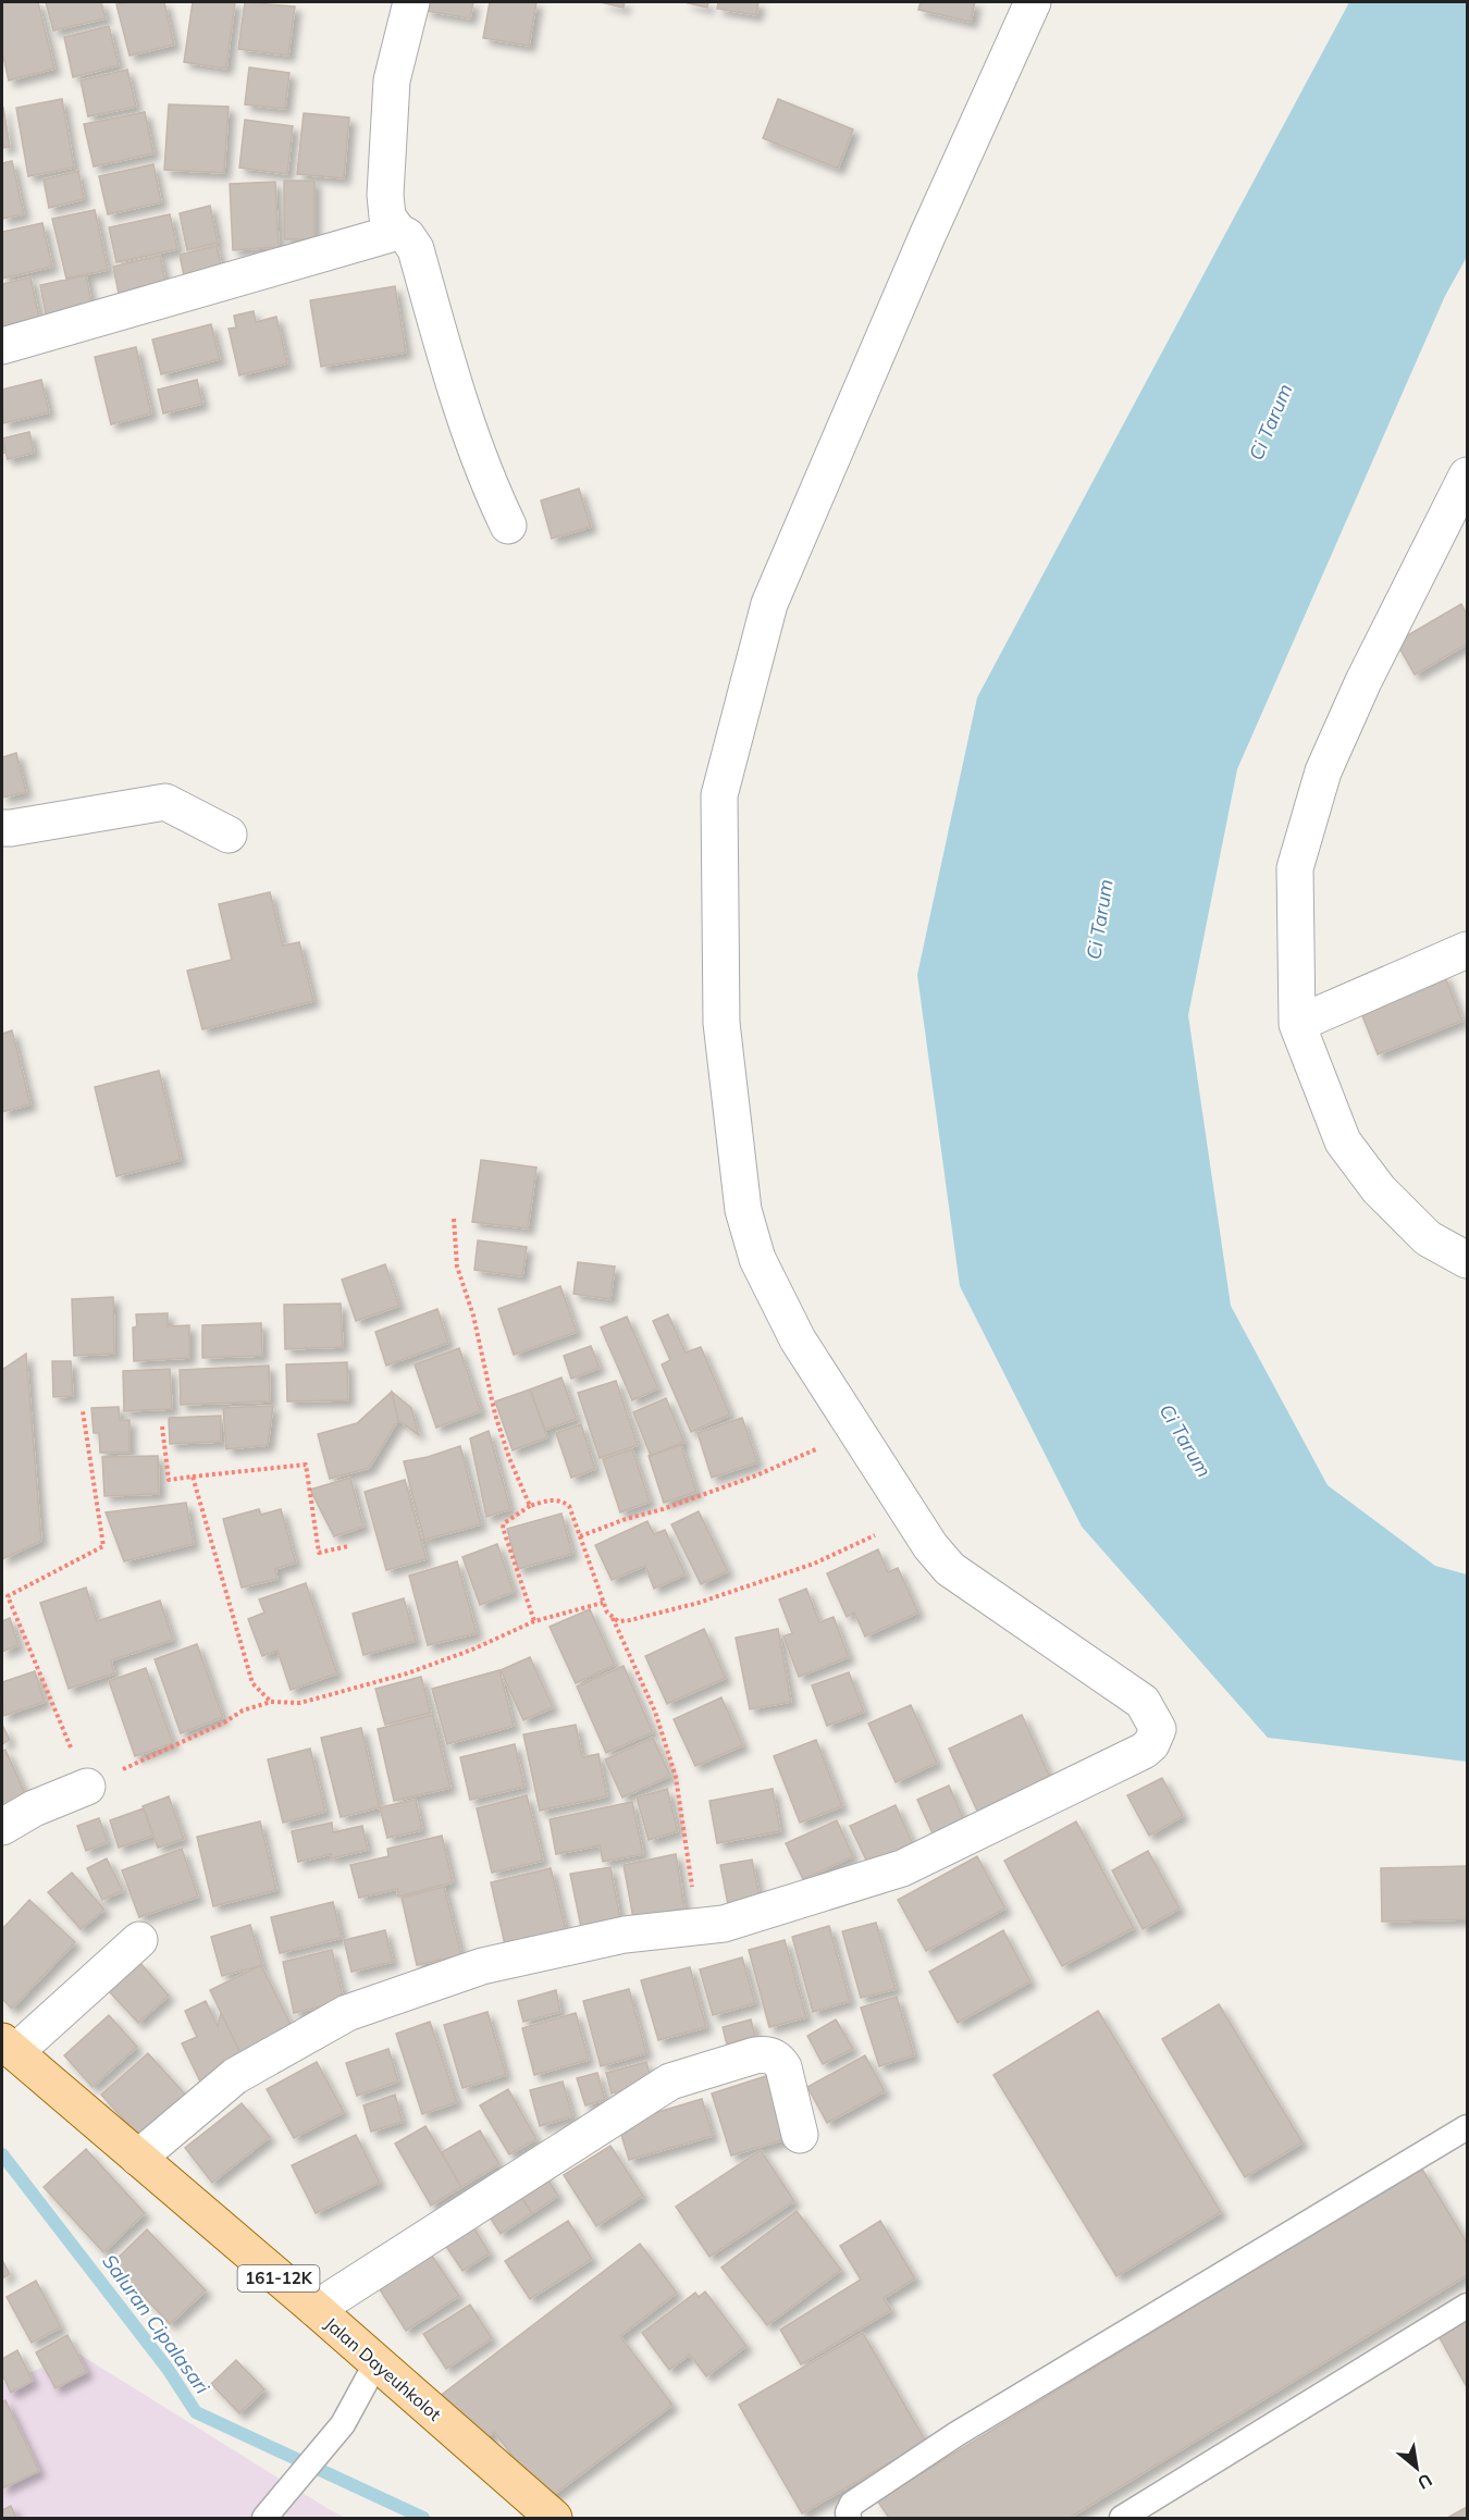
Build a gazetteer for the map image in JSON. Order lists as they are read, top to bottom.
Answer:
{
  "streets": {
    "main road": ["161-12K", "Jalan Dayeuhkolot"]
  },
  "water": ["Ci Tarum", "Saluran Cipalasari"],
  "north": "bottom right"
}
